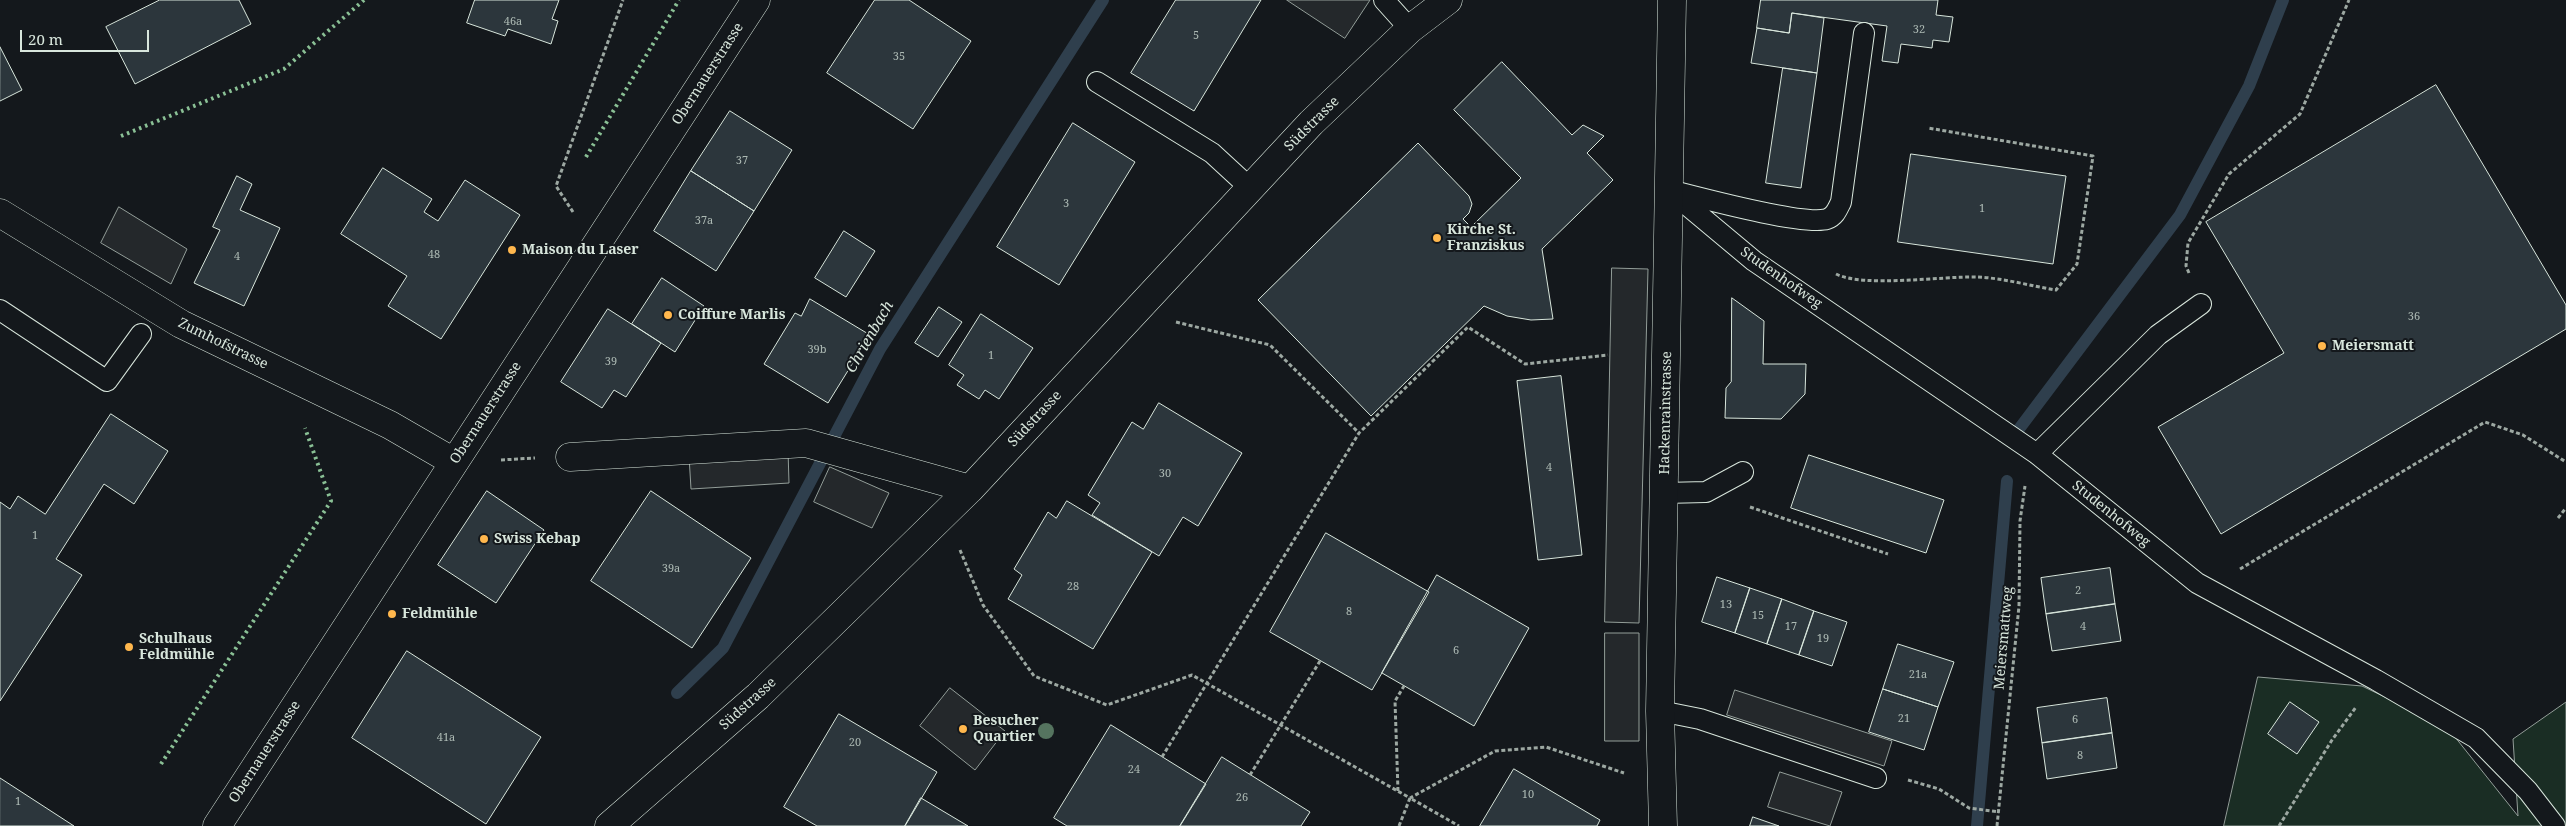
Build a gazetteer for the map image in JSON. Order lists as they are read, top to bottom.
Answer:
{
  "streets": {
    "street": [
      "Obernauerstrasse",
      "Südstrasse",
      "Zumhofstrasse",
      "Hackenrainstrasse"
    ],
    "lane": ["Studenhofweg"],
    "path": ["Meiersmattweg"]
  },
  "crossings": [
    ["Obernauerstrasse", "Zumhofstrasse"],
    ["Studenhofweg", "Hackenrainstrasse"],
    ["Studenhofweg", "Meiersmattweg"]
  ],
  "water": ["Chrienbach"],
  "places": [
    "Kirche St. Franziskus",
    "Maison du Laser",
    "Coiffure Marlis",
    "Meiersmatt",
    "Swiss Kebap",
    "Feldmühle",
    "Schulhaus Feldmühle",
    "Besucher Quartier"
  ],
  "house_numbers": [
    "46a",
    "32",
    "5",
    "35",
    "37",
    "3",
    "1",
    "37a",
    "48",
    "4",
    "36",
    "39b",
    "1",
    "39",
    "4",
    "30",
    "1",
    "39a",
    "28",
    "2",
    "13",
    "8",
    "15",
    "17",
    "4",
    "19",
    "6",
    "21a",
    "21",
    "6",
    "41a",
    "20",
    "8",
    "24",
    "10",
    "26",
    "1"
  ],
  "scale_bar": "20 m"
}
